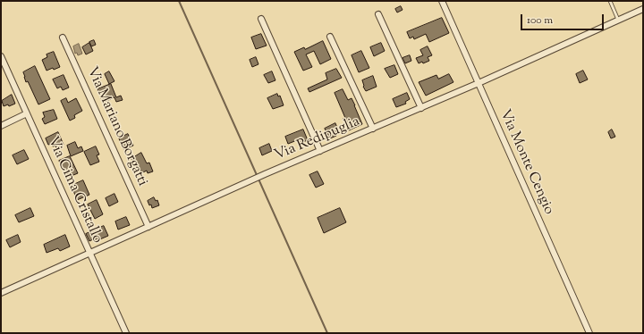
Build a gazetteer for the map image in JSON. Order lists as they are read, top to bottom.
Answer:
{
  "streets": {
    "street": [
      "Via Mariano Borgatti",
      "Via Redipuglia",
      "Via Monte Cengio",
      "Via Cima Cristallo"
    ]
  },
  "crossings": [
    ["Via Mariano Borgatti", "Via Redipuglia"],
    ["Via Redipuglia", "Via Monte Cengio"],
    ["Via Redipuglia", "Via Cima Cristallo"]
  ],
  "scale_bar": "100 m"
}
